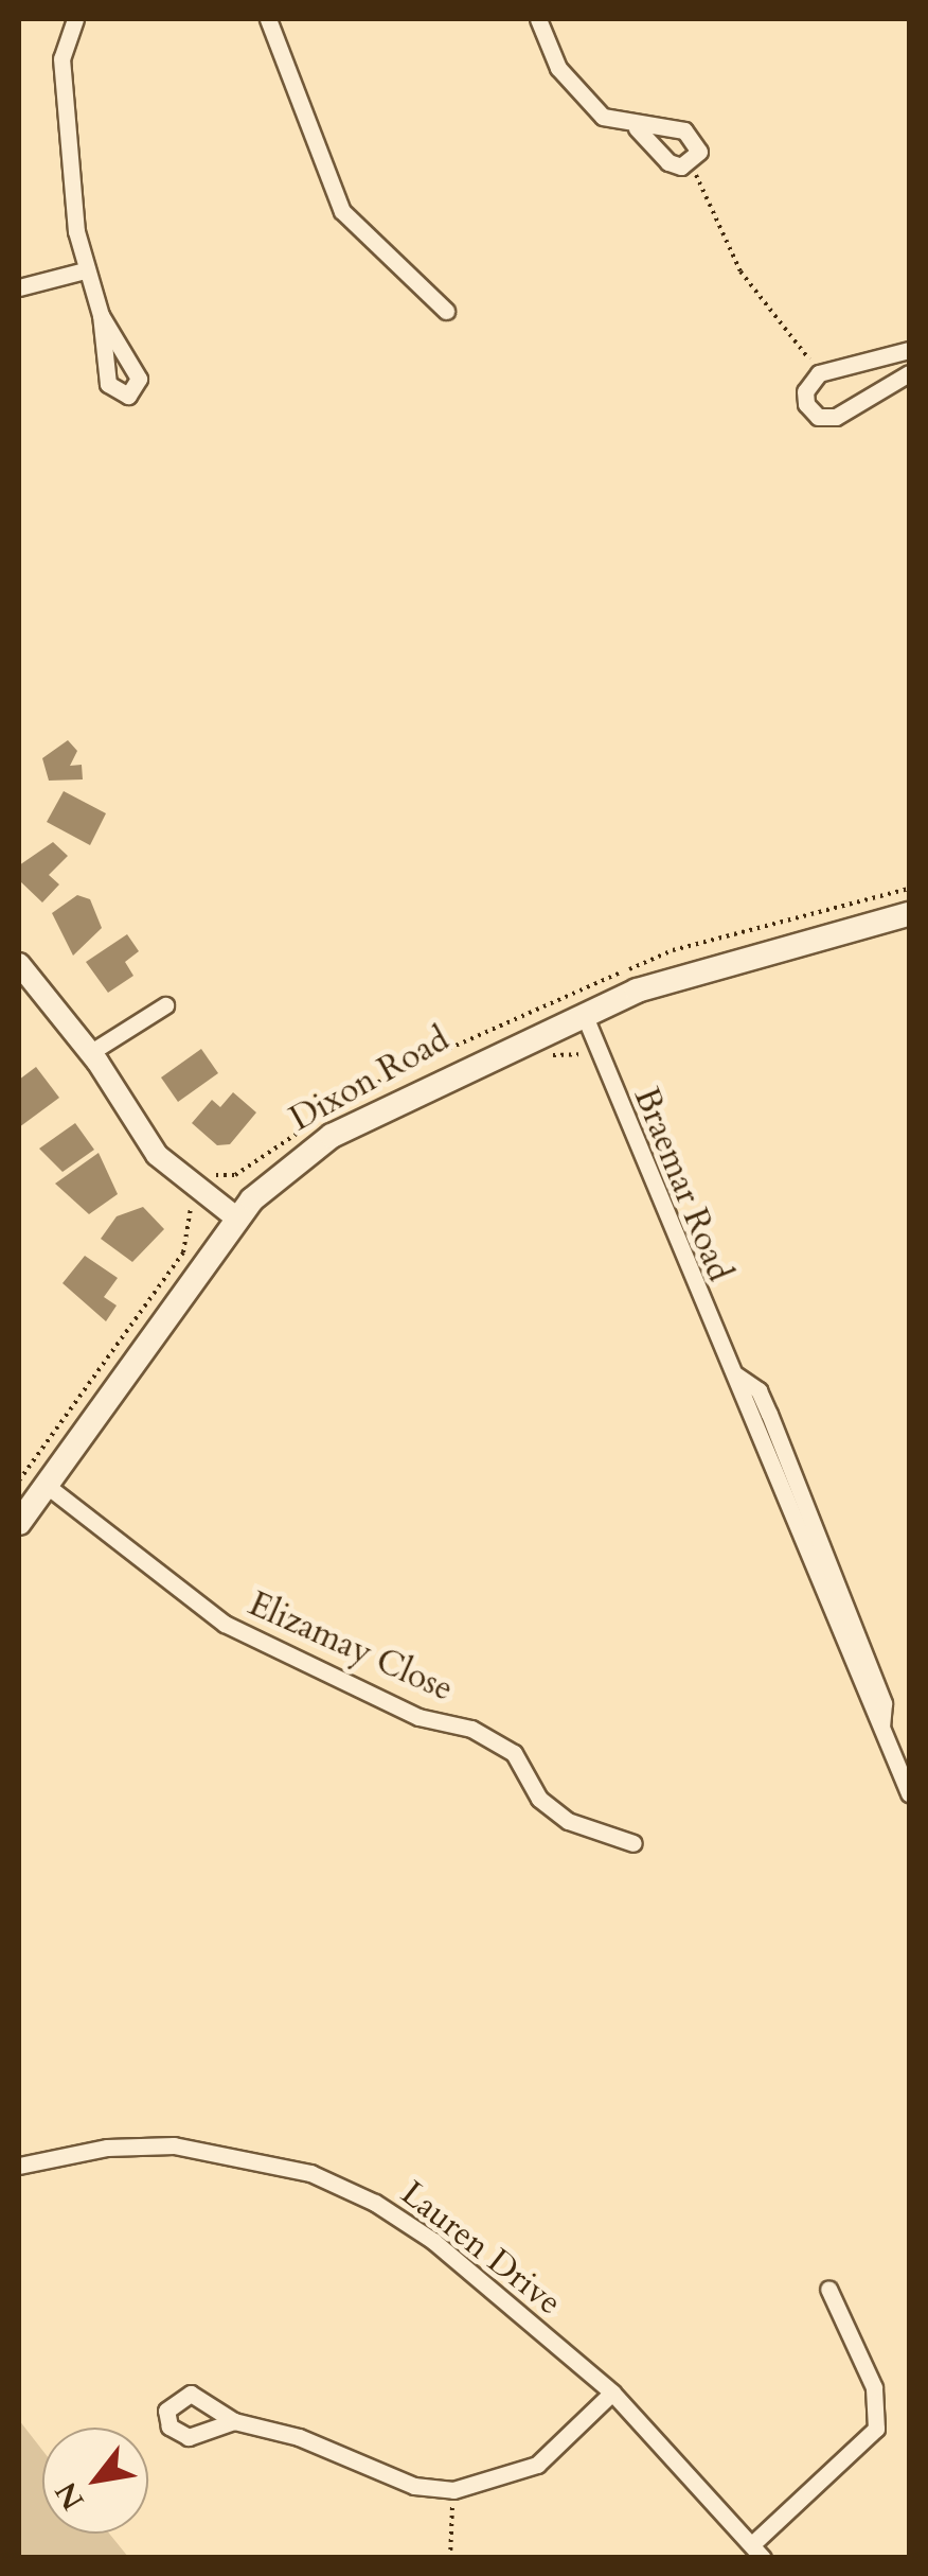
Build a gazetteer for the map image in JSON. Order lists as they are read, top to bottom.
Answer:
{
  "streets": {
    "main road": ["Dixon Road"],
    "street": ["Braemar Road", "Elizamay Close", "Lauren Drive"]
  },
  "crossings": [
    ["Dixon Road", "Braemar Road"],
    ["Dixon Road", "Elizamay Close"]
  ],
  "north": "bottom left"
}
